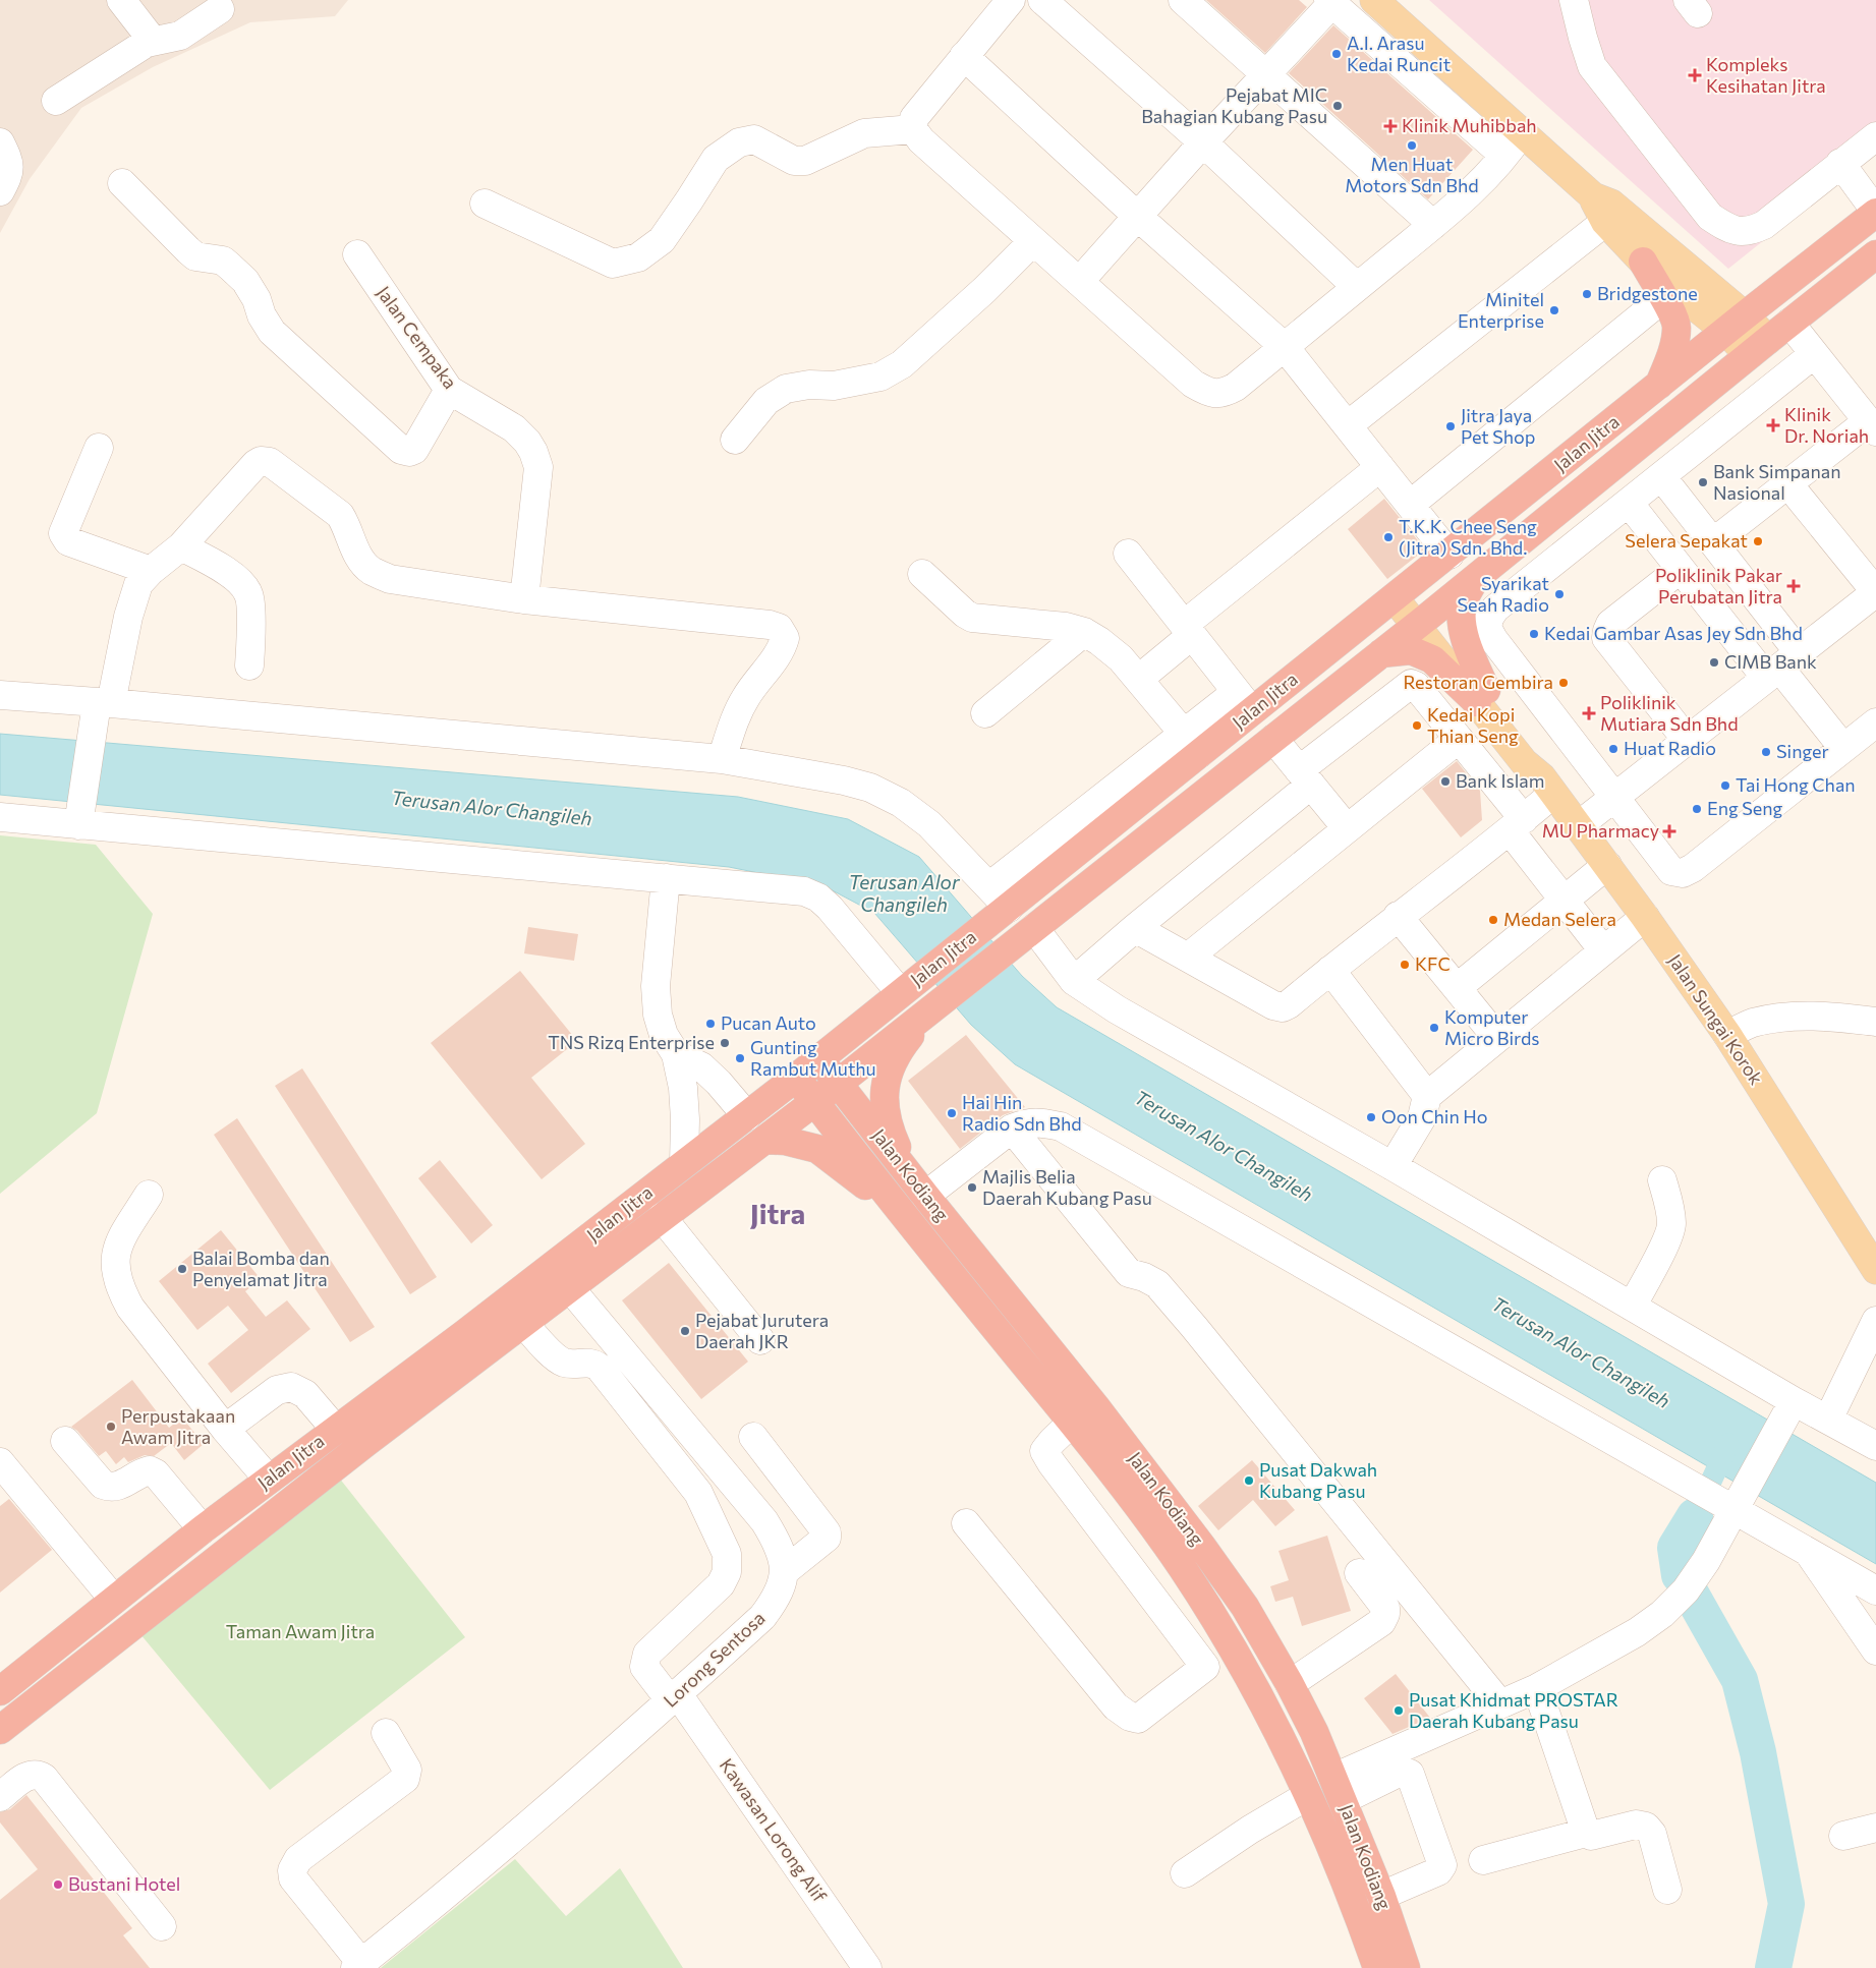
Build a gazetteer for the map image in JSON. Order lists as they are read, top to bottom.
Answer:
{
  "streets": {
    "highway": ["Jalan Jitra", "Jalan Kodiang"],
    "main road": ["Jalan Sungai Korok"],
    "street": ["Jalan Cempaka", "Lorong Sentosa", "Kawasan Lorong Alif"]
  },
  "crossings": [
    ["Jalan Jitra", "Jalan Sungai Korok"],
    ["Jalan Jitra", "Jalan Kodiang"],
    ["Jalan Jitra", "Kawasan Lorong Alif"],
    ["Lorong Sentosa", "Kawasan Lorong Alif"]
  ],
  "districts": ["Jitra"],
  "water": ["Terusan Alor Changileh"],
  "parks": ["Taman Awam Jitra"],
  "places": {
    "other": [
      "A.I. Arasu Kedai Runcit",
      "Pejabat MIC Bahagian Kubang Pasu",
      "Men Huat Motors Sdn Bhd",
      "Bridgestone",
      "Minitel Enterprise",
      "Jitra Jaya Pet Shop",
      "Bank Simpanan Nasional",
      "T.K.K. Chee Seng (Jitra) Sdn. Bhd.",
      "Selera Sepakat",
      "Syarikat Seah Radio",
      "Kedai Gambar Asas Jey Sdn Bhd",
      "CIMB Bank",
      "Restoran Gembira",
      "Kedai Kopi Thian Seng",
      "Huat Radio",
      "Singer",
      "Bank Islam",
      "Tai Hong Chan",
      "Eng Seng",
      "Medan Selera",
      "KFC",
      "Pucan Auto",
      "Komputer Micro Birds",
      "TNS Rizq Enterprise",
      "Gunting Rambut Muthu",
      "Hai Hin Radio Sdn Bhd",
      "Oon Chin Ho",
      "Majlis Belia Daerah Kubang Pasu",
      "Balai Bomba dan Penyelamat Jitra",
      "Pejabat Jurutera Daerah JKR",
      "Perpustakaan Awam Jitra",
      "Pusat Dakwah Kubang Pasu",
      "Pusat Khidmat PROSTAR Daerah Kubang Pasu",
      "Bustani Hotel"
    ],
    "health": [
      "Kompleks Kesihatan Jitra",
      "Klinik Muhibbah",
      "Klinik Dr. Noriah",
      "Poliklinik Pakar Perubatan Jitra",
      "Poliklinik Mutiara Sdn Bhd",
      "MU Pharmacy"
    ]
  }
}
